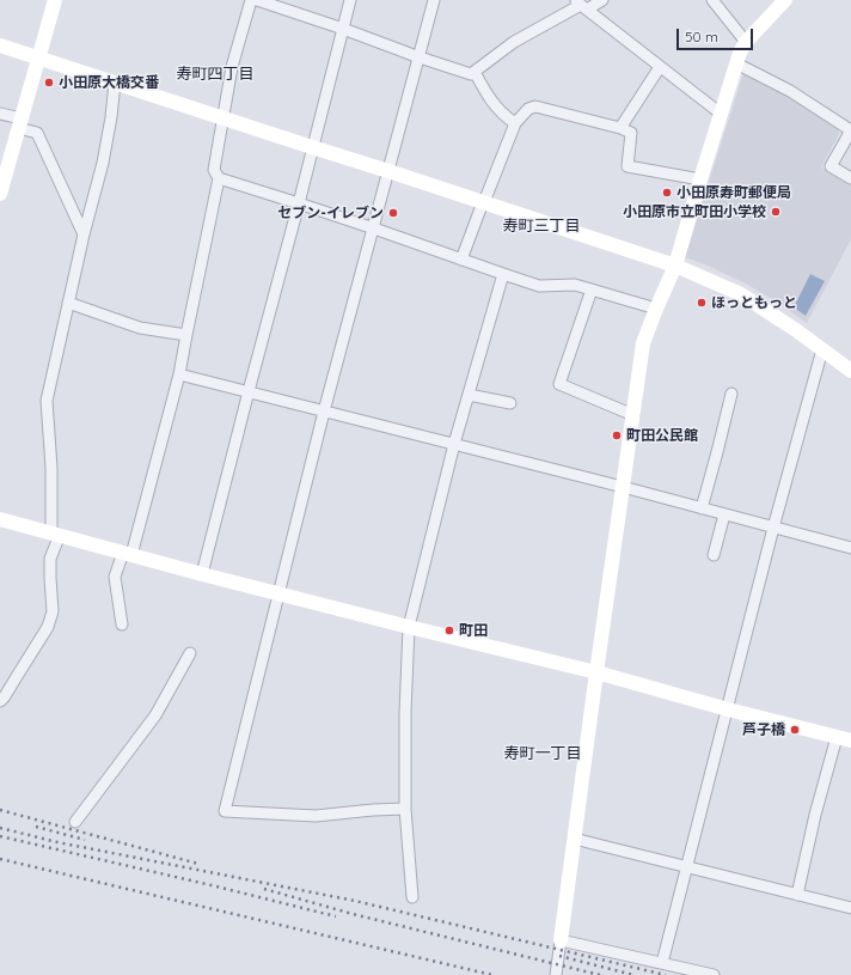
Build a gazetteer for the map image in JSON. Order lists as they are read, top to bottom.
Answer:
{
  "districts": ["寿町四丁目", "寿町三丁目", "寿町一丁目"],
  "places": [
    "小田原大橋交番",
    "小田原寿町郵便局",
    "小田原市立町田小学校",
    "セブン-イレブン",
    "ほっともっと",
    "町田公民館",
    "町田",
    "芦子橋"
  ],
  "scale_bar": "50 m"
}
